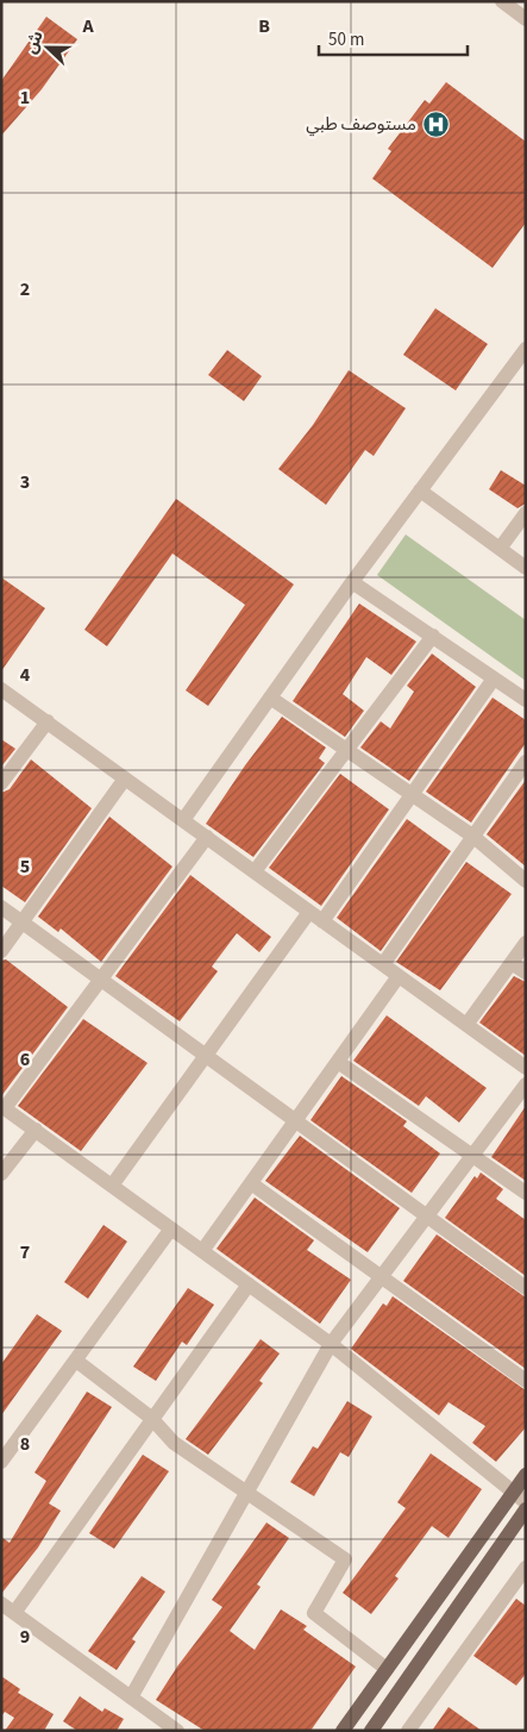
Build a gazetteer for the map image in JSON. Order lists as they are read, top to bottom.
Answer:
{
  "places": {
    "hospital": ["مستوصف طبي"]
  },
  "scale_bar": "50 m",
  "north": "left",
  "grid": {
    "columns": ["A", "B"],
    "rows": [
      "1",
      "2",
      "3",
      "4",
      "5",
      "6",
      "7",
      "8",
      "9"
    ]
  }
}
